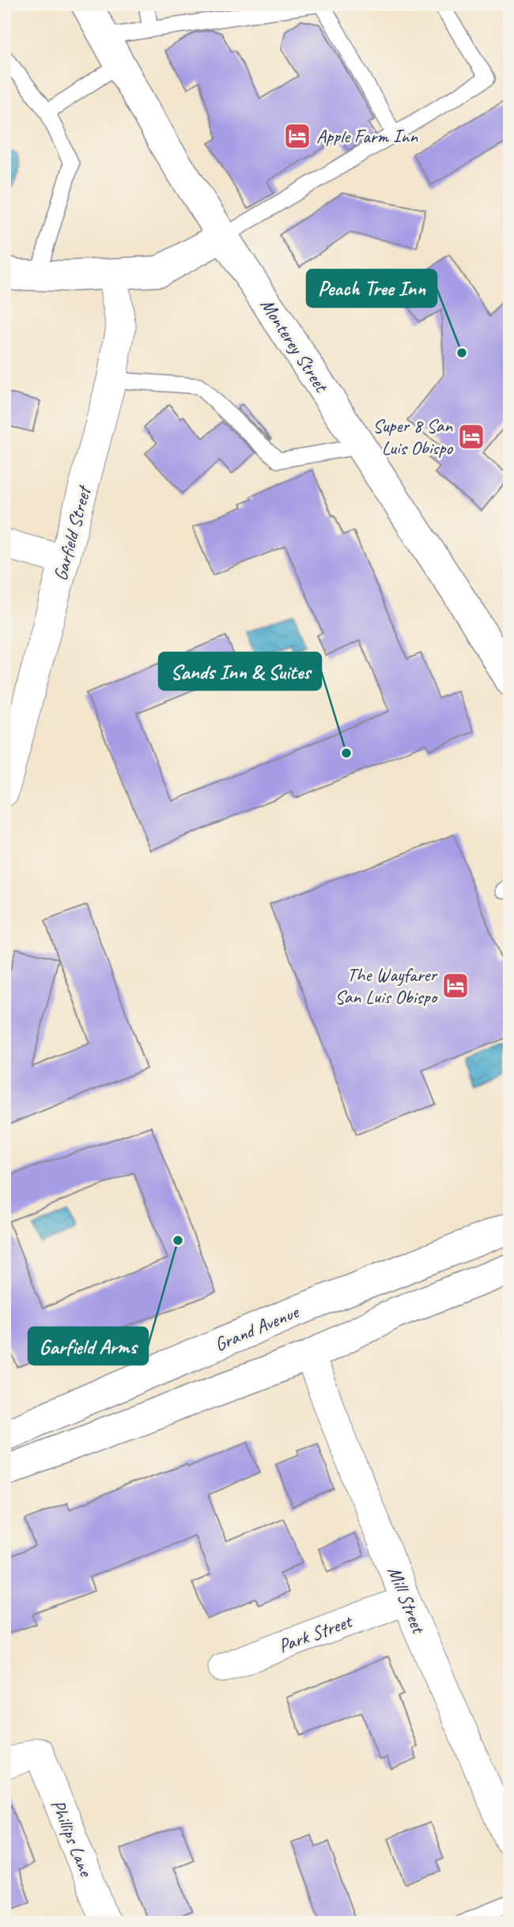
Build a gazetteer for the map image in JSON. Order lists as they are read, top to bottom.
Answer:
{
  "streets": {
    "street": [
      "Monterey Street",
      "Garfield Street",
      "Grand Avenue",
      "Mill Street",
      "Park Street",
      "Phillips Lane"
    ]
  },
  "crossings": [
    ["Mill Street", "Park Street"]
  ],
  "places": {
    "hotel": ["Apple Farm Inn", "Super 8 San Luis Obispo", "The Wayfarer San Luis Obispo"],
    "other": ["Peach Tree Inn", "Sands Inn & Suites", "Garfield Arms"]
  }
}
